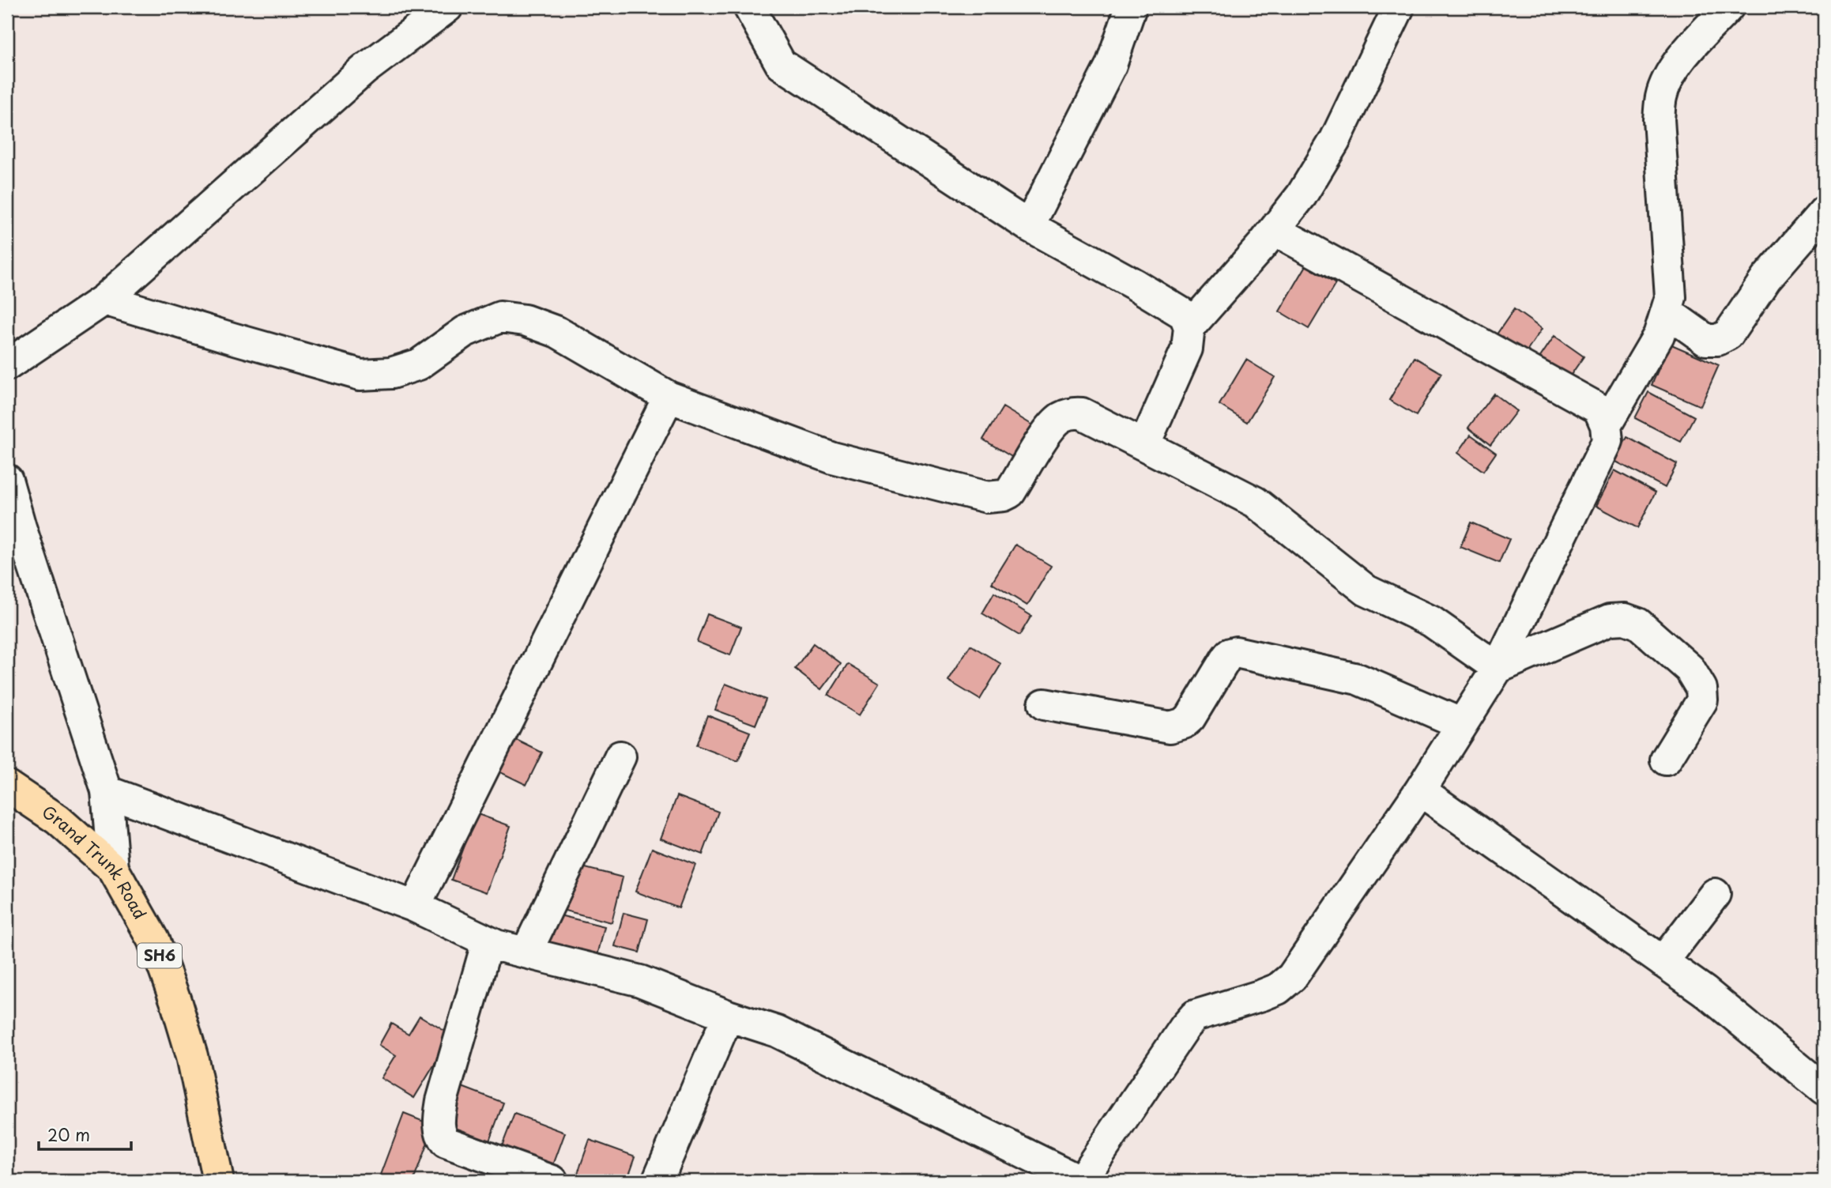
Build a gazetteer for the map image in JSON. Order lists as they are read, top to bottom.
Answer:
{
  "streets": {
    "main road": ["Grand Trunk Road", "SH6"]
  },
  "scale_bar": "20 m"
}
